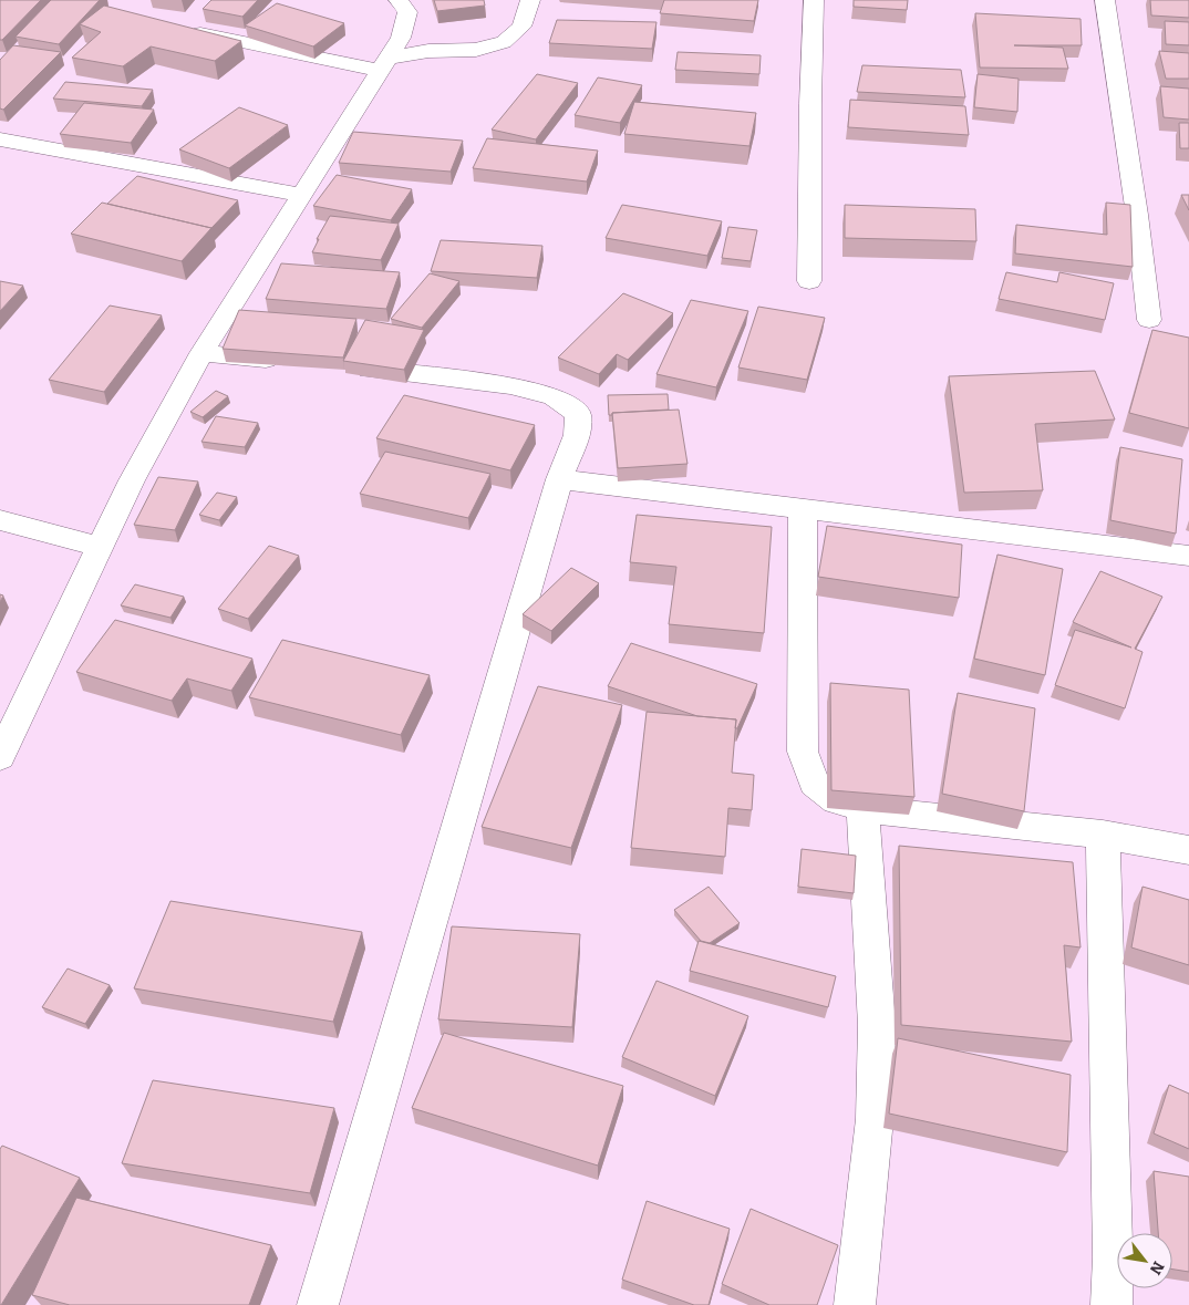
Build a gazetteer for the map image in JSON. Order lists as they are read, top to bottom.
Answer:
{
  "north": "bottom right"
}
